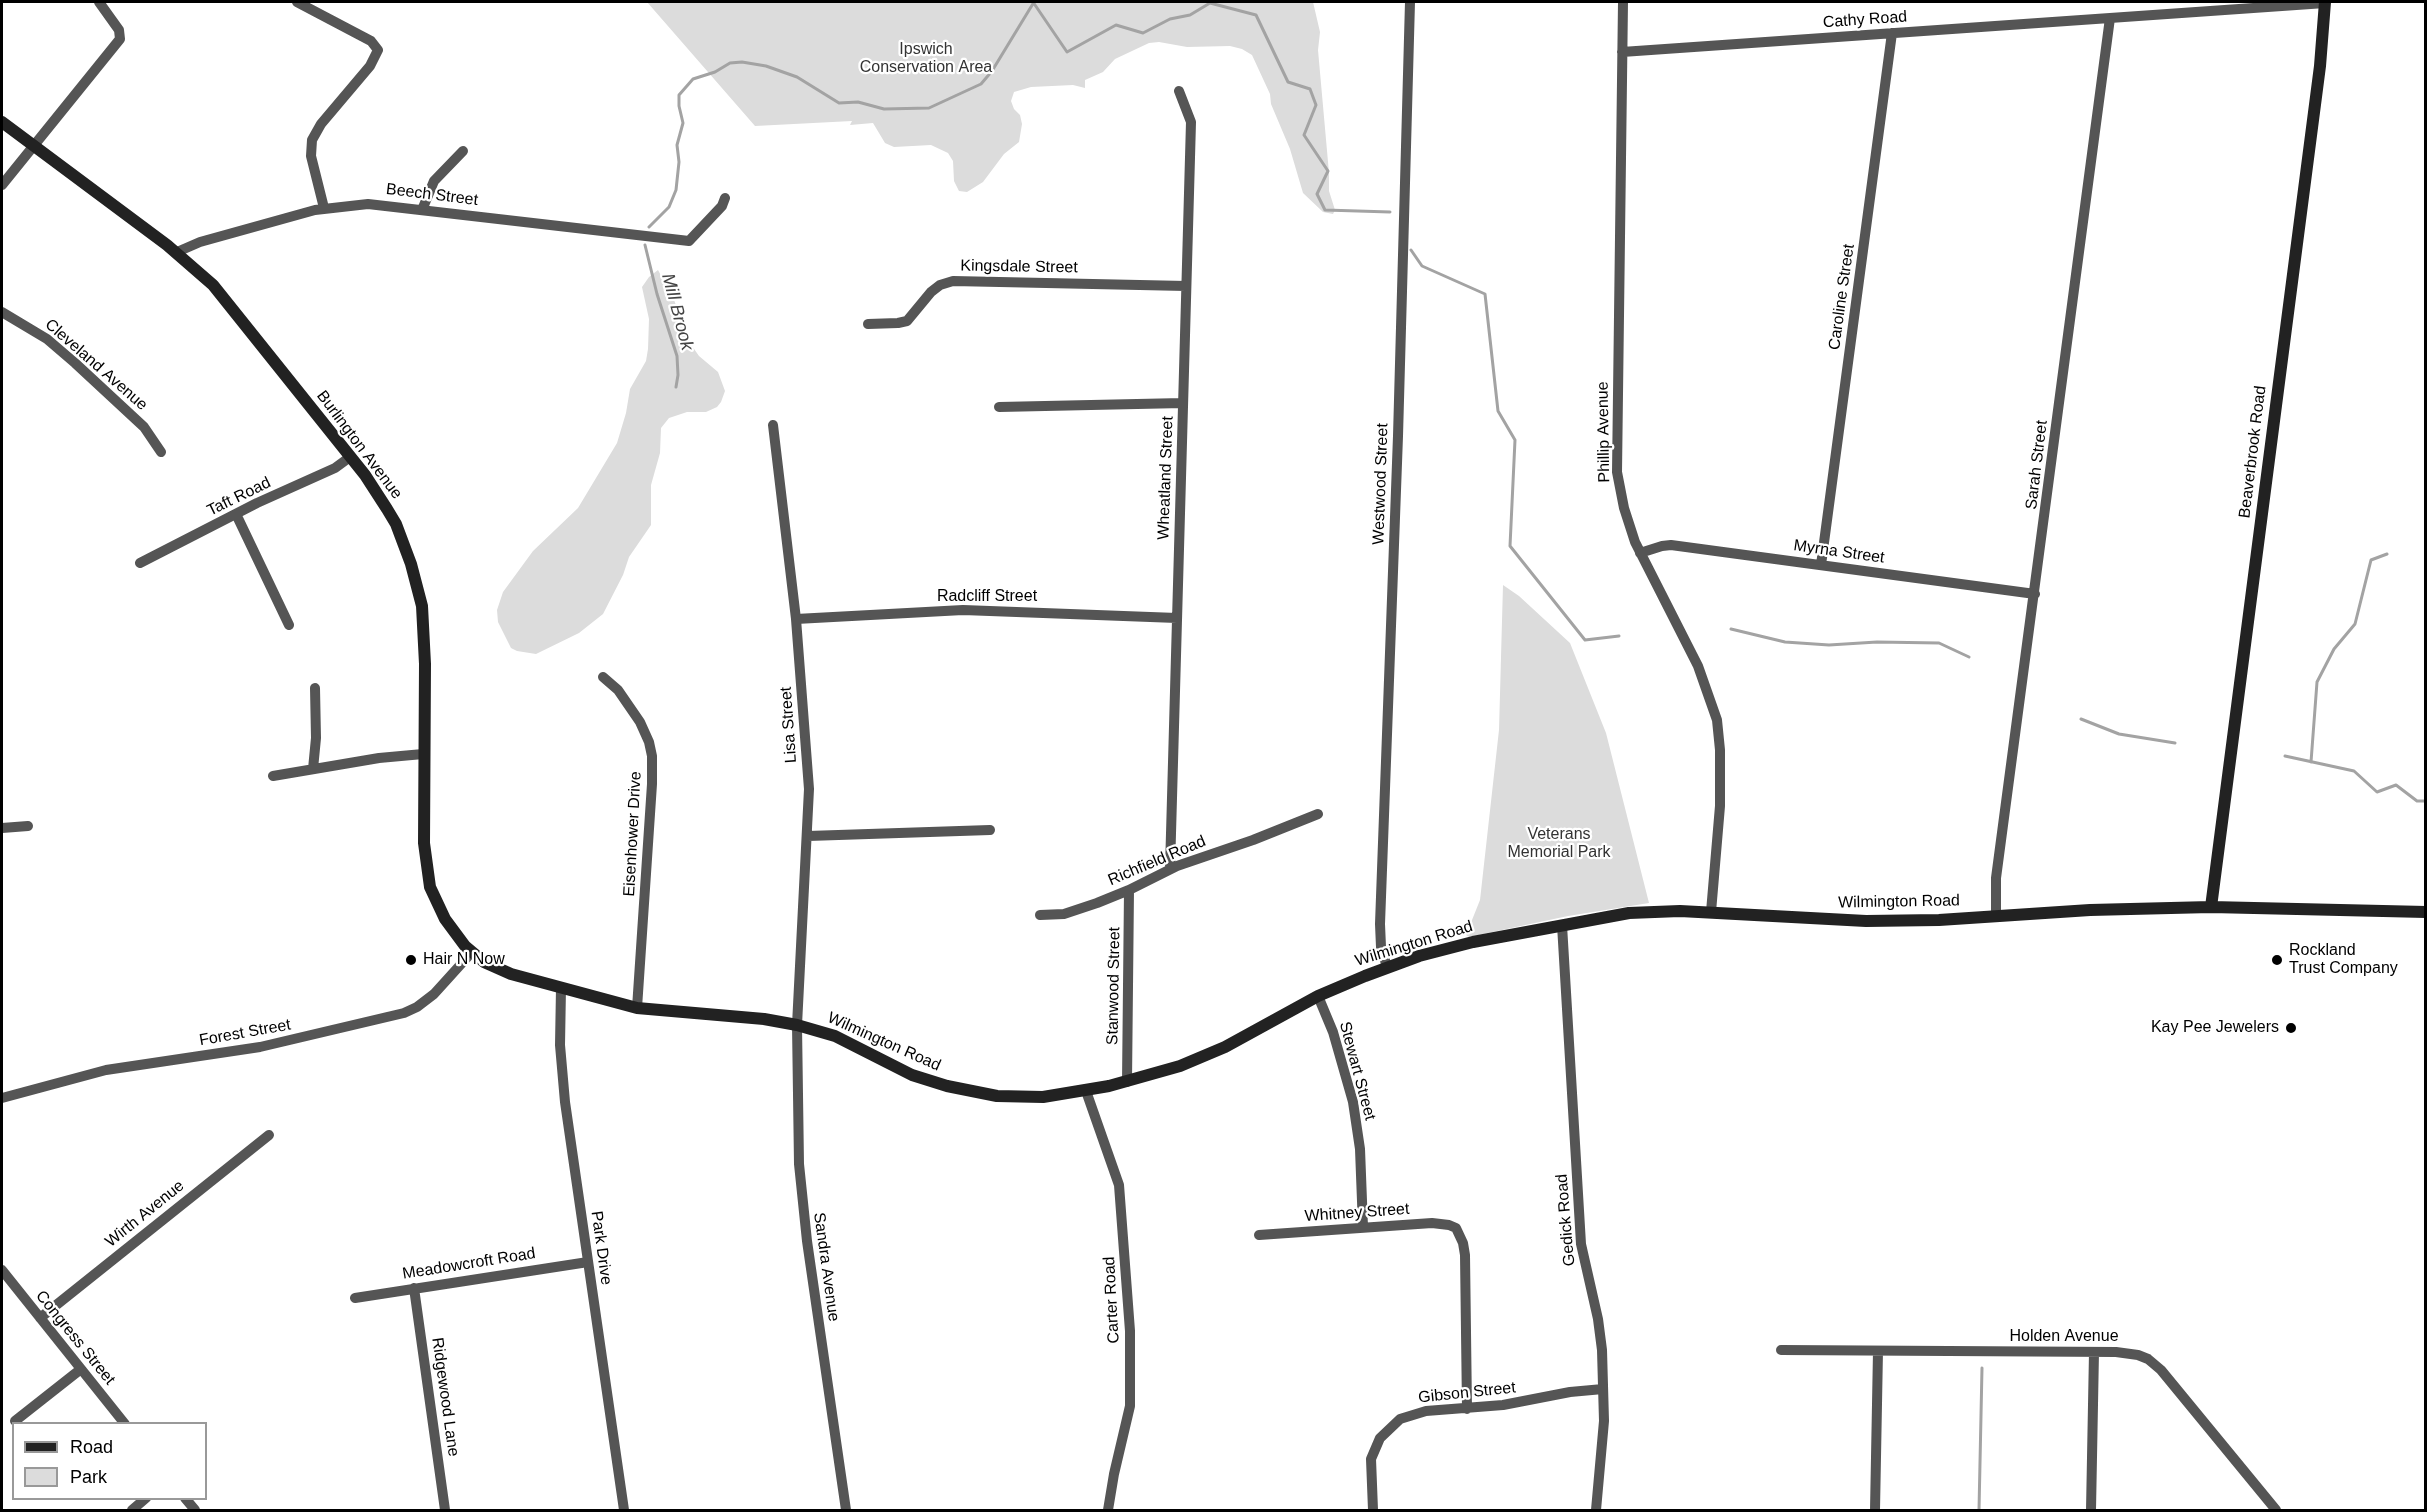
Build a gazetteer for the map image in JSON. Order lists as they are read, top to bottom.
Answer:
{
  "streets": {
    "main road": ["Burlington Avenue", "Beaverbrook Road", "Wilmington Road"],
    "street": [
      "Cathy Road",
      "Beech Street",
      "Kingsdale Street",
      "Caroline Street",
      "Cleveland Avenue",
      "Phillip Avenue",
      "Sarah Street",
      "Wheatland Street",
      "Westwood Street",
      "Taft Road",
      "Myrna Street",
      "Radcliff Street",
      "Lisa Street",
      "Eisenhower Drive",
      "Richfield Road",
      "Stanwood Street",
      "Forest Street",
      "Stewart Street",
      "Whitney Street",
      "Wirth Avenue",
      "Gedick Road",
      "Park Drive",
      "Meadowcroft Road",
      "Sandra Avenue",
      "Carter Road",
      "Holden Avenue",
      "Congress Street",
      "Gibson Street",
      "Ridgewood Lane"
    ]
  },
  "crossings": [
    ["Cathy Road", "Caroline Street"],
    ["Cathy Road", "Phillip Avenue"],
    ["Cathy Road", "Beaverbrook Road"],
    ["Cathy Road", "Sarah Street"],
    ["Beech Street", "Burlington Avenue"],
    ["Kingsdale Street", "Wheatland Street"],
    ["Caroline Street", "Myrna Street"],
    ["Phillip Avenue", "Myrna Street"],
    ["Phillip Avenue", "Wilmington Road"],
    ["Burlington Avenue", "Taft Road"],
    ["Burlington Avenue", "Wilmington Road"],
    ["Burlington Avenue", "Forest Street"],
    ["Beaverbrook Road", "Wilmington Road"],
    ["Sarah Street", "Myrna Street"],
    ["Sarah Street", "Wilmington Road"],
    ["Wheatland Street", "Radcliff Street"],
    ["Wheatland Street", "Richfield Road"],
    ["Westwood Street", "Wilmington Road"],
    ["Radcliff Street", "Lisa Street"],
    ["Lisa Street", "Wilmington Road"],
    ["Lisa Street", "Sandra Avenue"],
    ["Eisenhower Drive", "Wilmington Road"],
    ["Richfield Road", "Stanwood Street"],
    ["Wilmington Road", "Stanwood Street"],
    ["Wilmington Road", "Stewart Street"],
    ["Wilmington Road", "Gedick Road"],
    ["Wilmington Road", "Park Drive"],
    ["Wilmington Road", "Sandra Avenue"],
    ["Wilmington Road", "Carter Road"],
    ["Stewart Street", "Whitney Street"],
    ["Whitney Street", "Gibson Street"],
    ["Wirth Avenue", "Congress Street"],
    ["Gedick Road", "Gibson Street"],
    ["Park Drive", "Meadowcroft Road"],
    ["Meadowcroft Road", "Ridgewood Lane"]
  ],
  "water": ["Mill Brook"],
  "parks": ["Ipswich Conservation Area", "Veterans Memorial Park"],
  "places": ["Hair N Now", "Rockland Trust Company", "Kay Pee Jewelers"],
  "legend": ["Road", "Park"]
}
